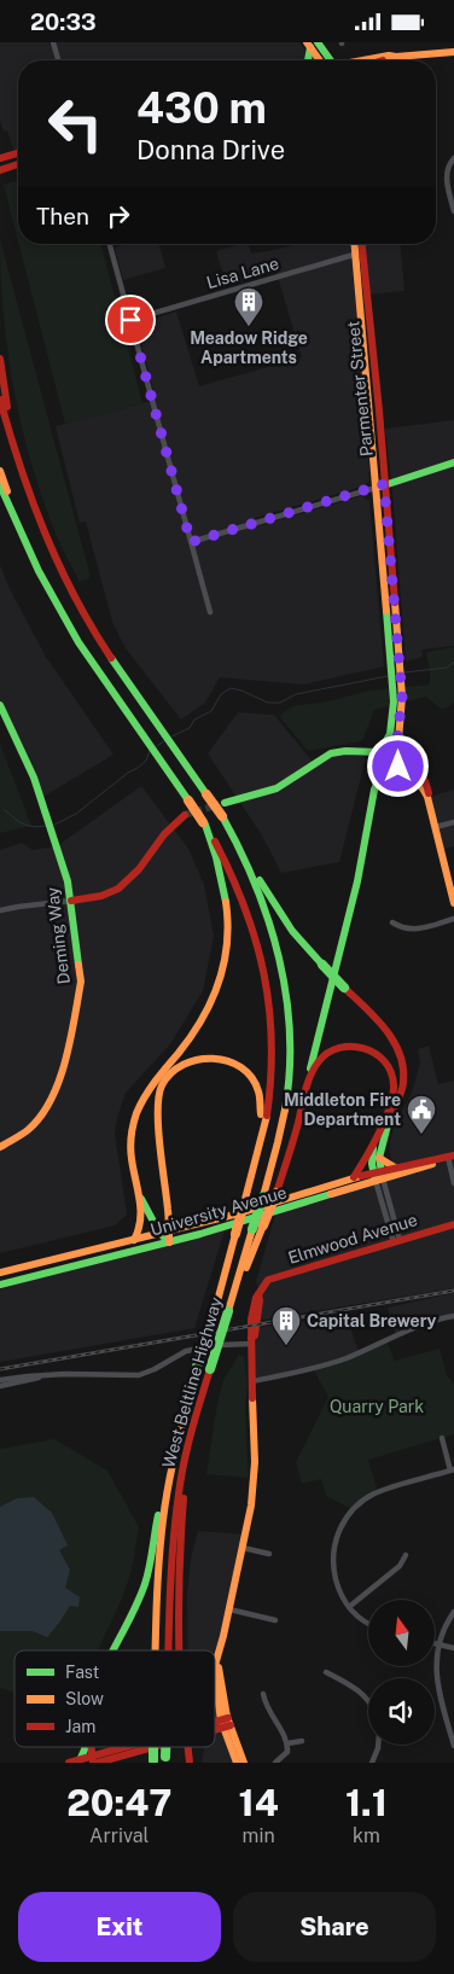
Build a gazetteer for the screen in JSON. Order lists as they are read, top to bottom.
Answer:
{
  "streets": {
    "main road": [
      "Parmenter Street",
      "Deming Way",
      "University Avenue",
      "Elmwood Avenue",
      "West Beltline Highway"
    ],
    "street": ["Lisa Lane"]
  },
  "crossings": [
    ["Lisa Lane", "Parmenter Street"]
  ],
  "parks": ["Quarry Park"],
  "places": {
    "building": ["Meadow Ridge Apartments", "Capital Brewery"],
    "public building": ["Middleton Fire Department"]
  },
  "legend": ["Fast", "Slow", "Jam"],
  "north": "top",
  "page": {
    "status": "20:33",
    "turn": ["430 m", "Donna Drive"],
    "then": "Then",
    "eta": [
      "20:47",
      "Arrival",
      "14",
      "min",
      "1.1",
      "km"
    ],
    "buttons": ["Exit", "Share"]
  }
}
